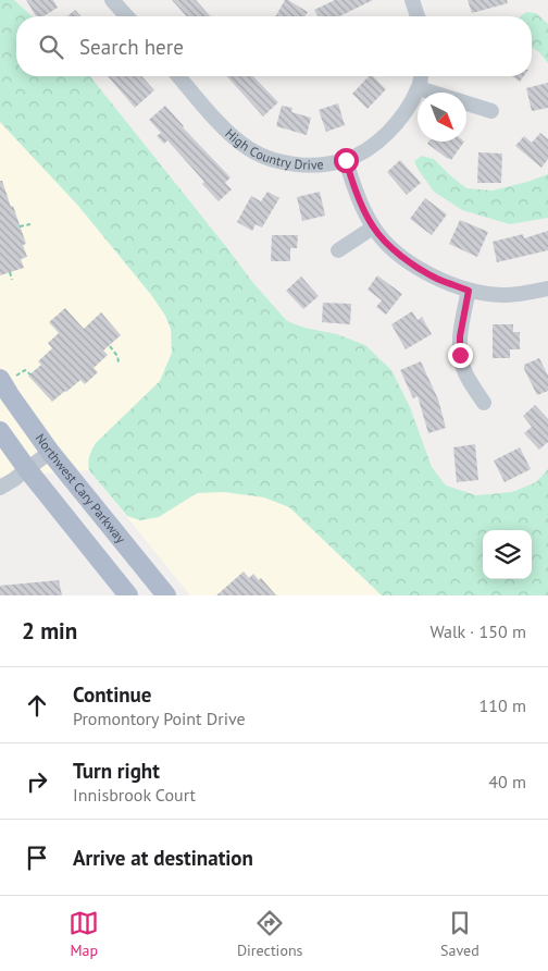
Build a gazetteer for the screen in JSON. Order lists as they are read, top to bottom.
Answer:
{
  "streets": {
    "main road": ["Northwest Cary Parkway"],
    "street": ["High Country Drive"]
  },
  "north": "bottom right",
  "page": {
    "search": "Search here",
    "heading": ["2 min", "Walk · 150 m"],
    "list": [
      ["Continue", "Promontory Point Drive", "110 m"],
      ["Turn right", "Innisbrook Court", "40 m"],
      "Arrive at destination"
    ],
    "nav": ["Map", "Directions", "Saved"]
  }
}
